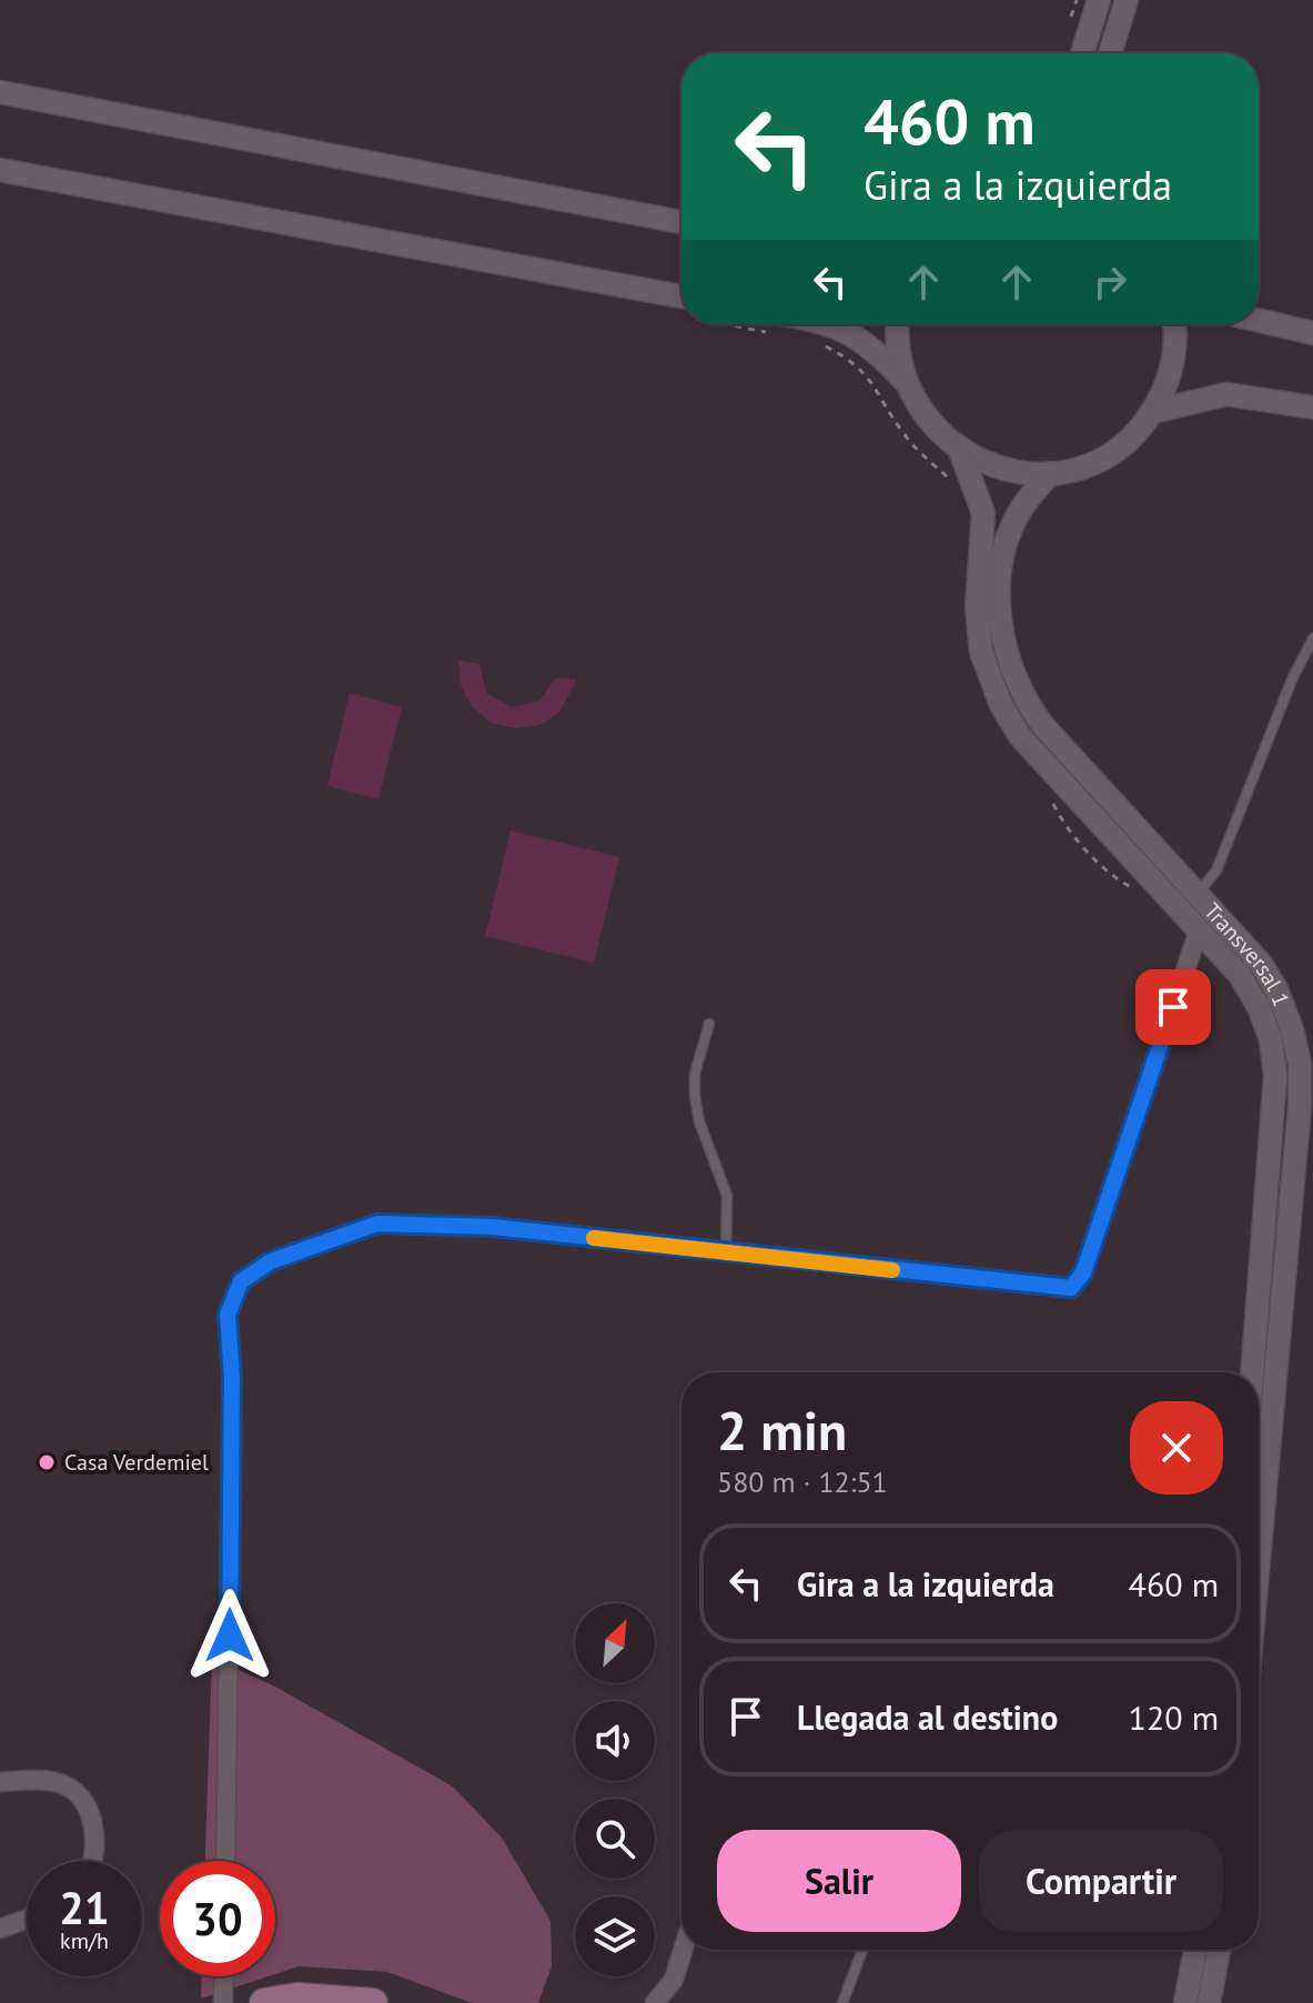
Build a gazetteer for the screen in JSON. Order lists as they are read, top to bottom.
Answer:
{
  "streets": {
    "street": ["Transversal 1"]
  },
  "places": ["Casa Verdemiel"],
  "north": "top right",
  "page": {
    "turn": ["460 m", "Gira a la izquierda"],
    "heading": ["2 min", "580 m · 12:51"],
    "list": [
      {
        "name": "Gira a la izquierda",
        "value": "460 m"
      },
      {
        "name": "Llegada al destino",
        "value": "120 m"
      }
    ],
    "buttons": ["Salir", "Compartir"],
    "speed": "21 km/h",
    "limit": "30"
  }
}
